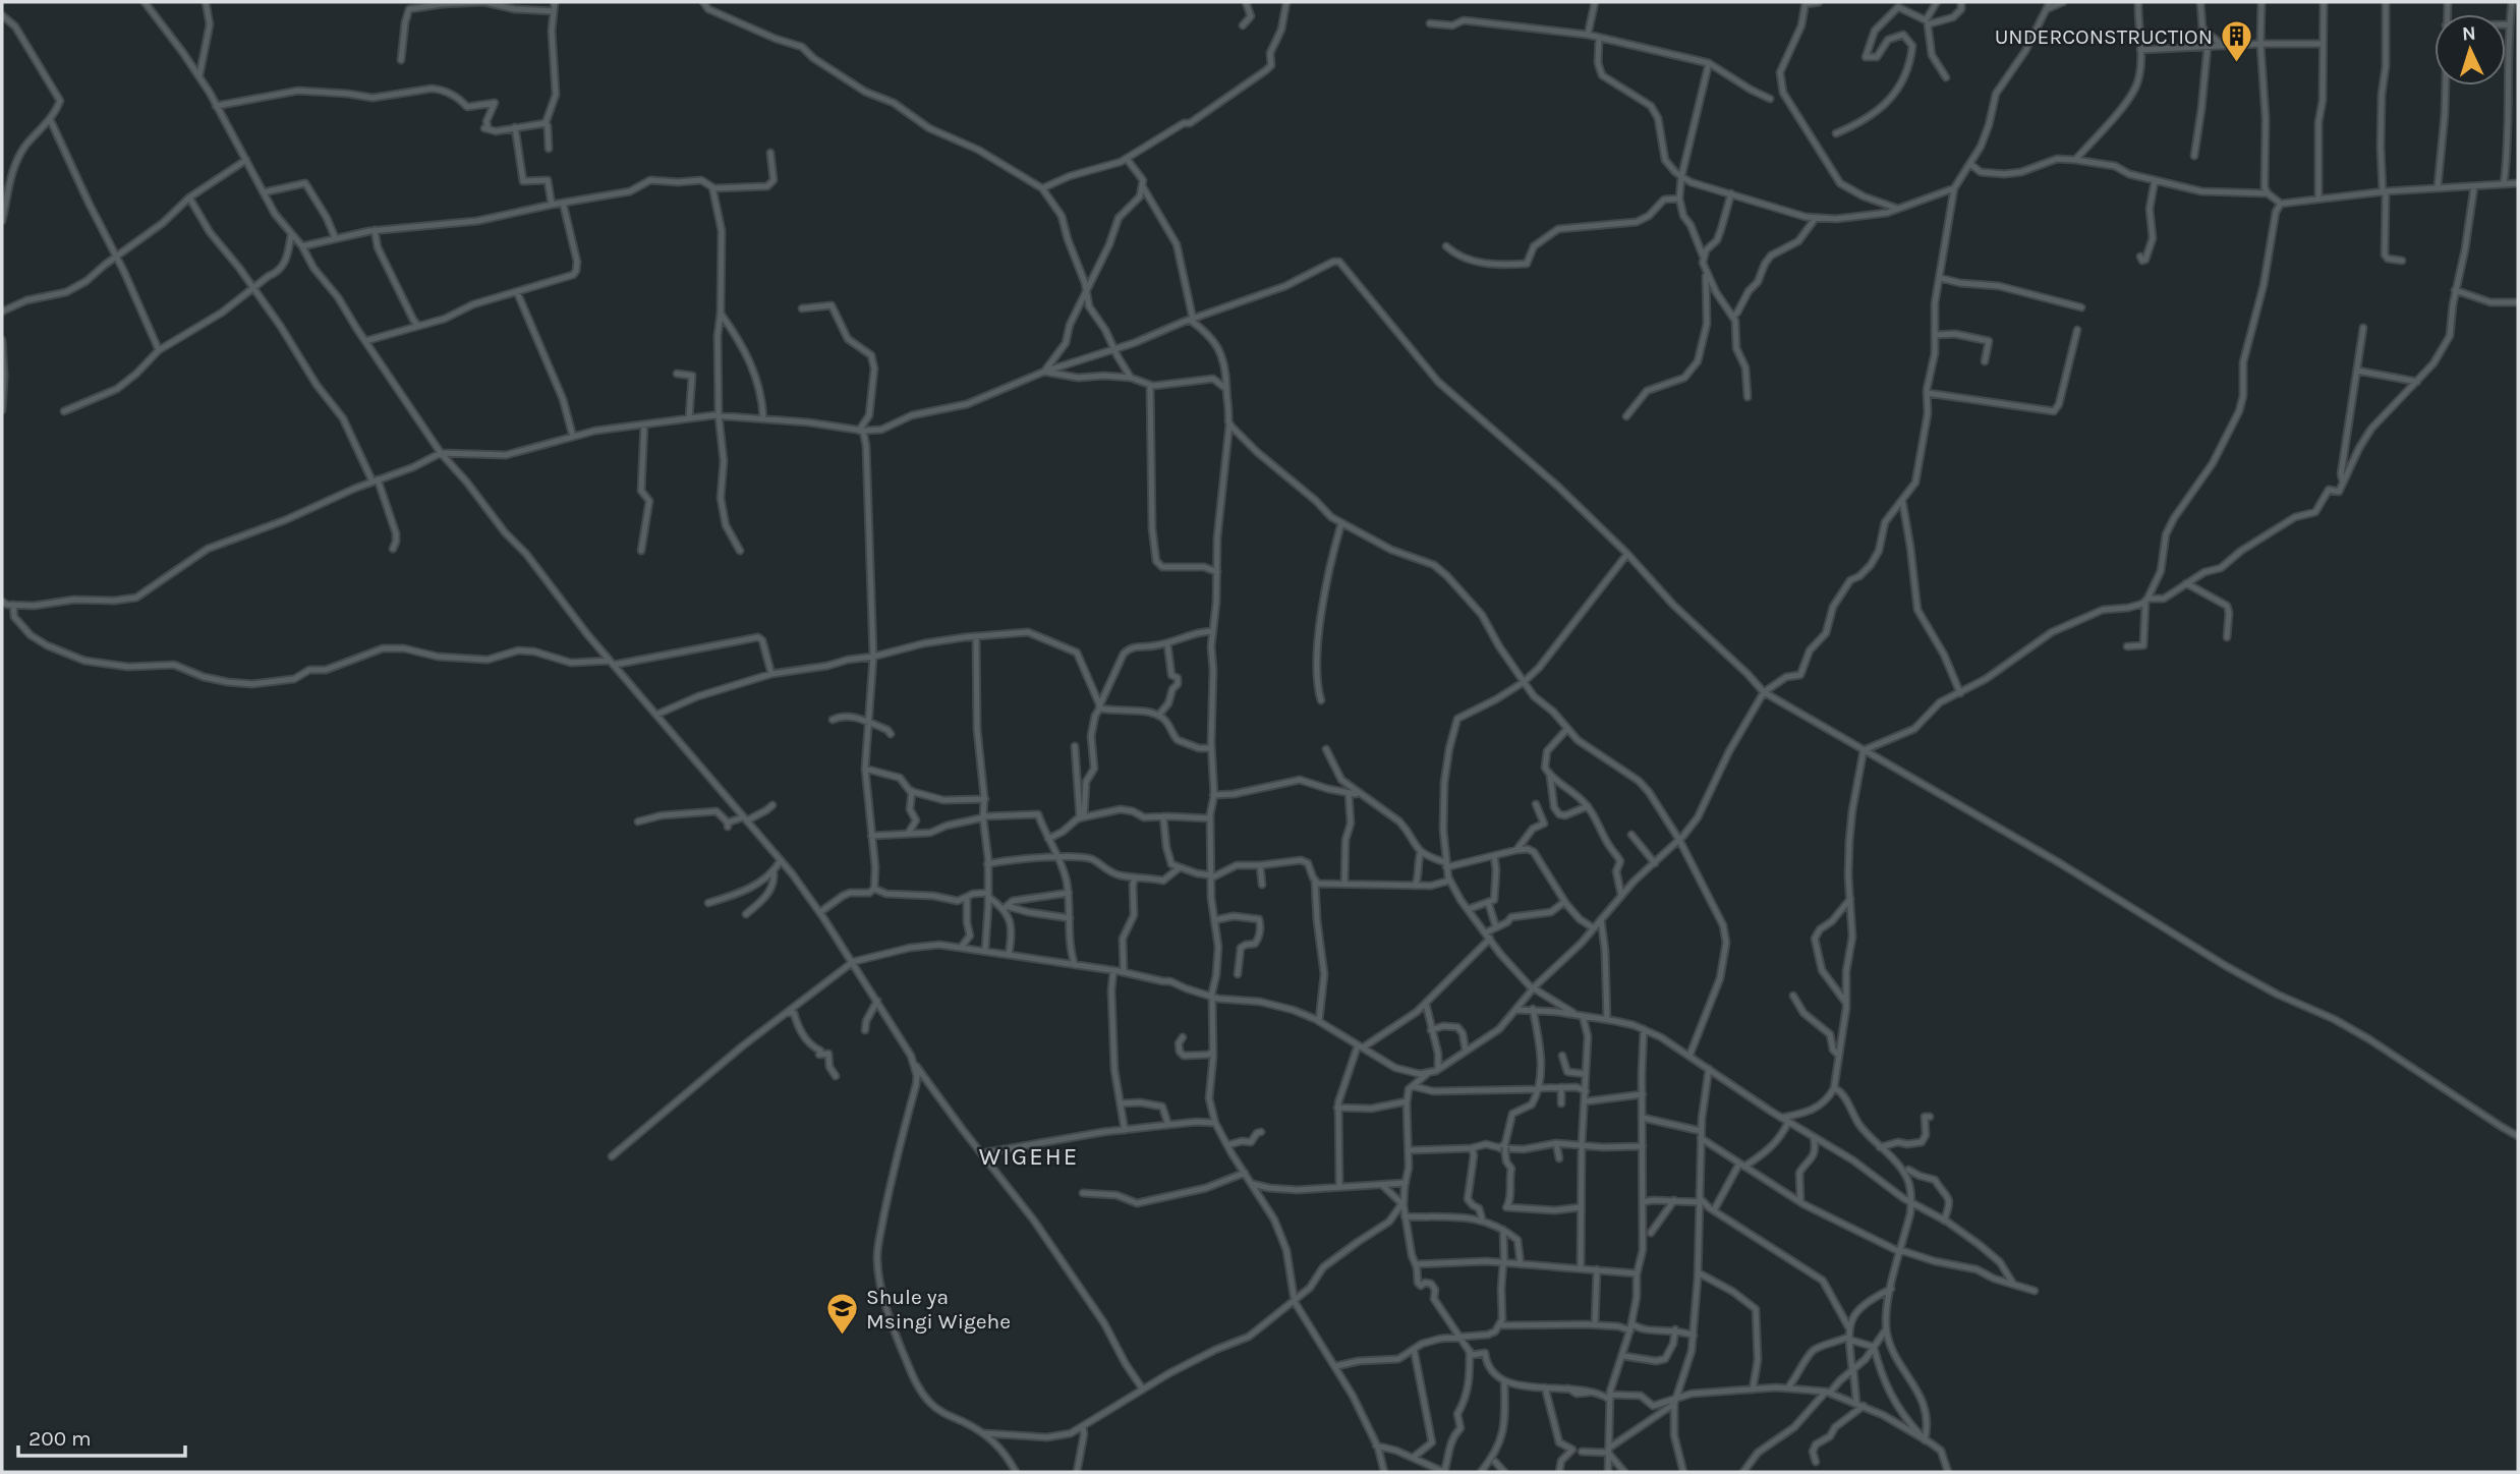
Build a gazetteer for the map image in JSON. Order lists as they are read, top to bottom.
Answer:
{
  "districts": ["WIGEHE"],
  "places": {
    "building": ["UNDERCONSTRUCTION"],
    "school or university": ["Shule ya Msingi Wigehe"]
  },
  "scale_bar": "200 m",
  "north": "top"
}
